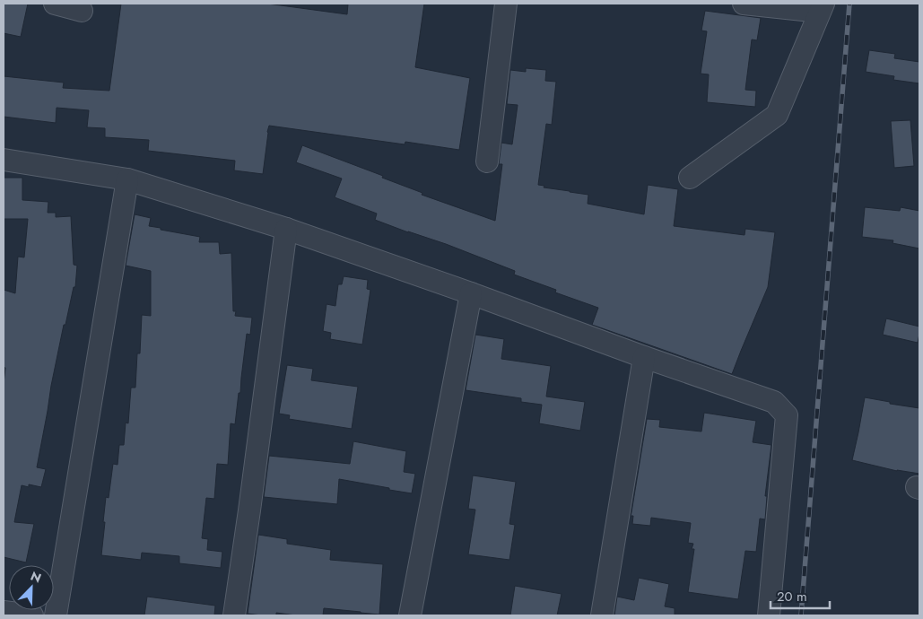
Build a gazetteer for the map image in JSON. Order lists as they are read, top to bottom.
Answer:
{
  "scale_bar": "20 m",
  "north": "top right"
}
